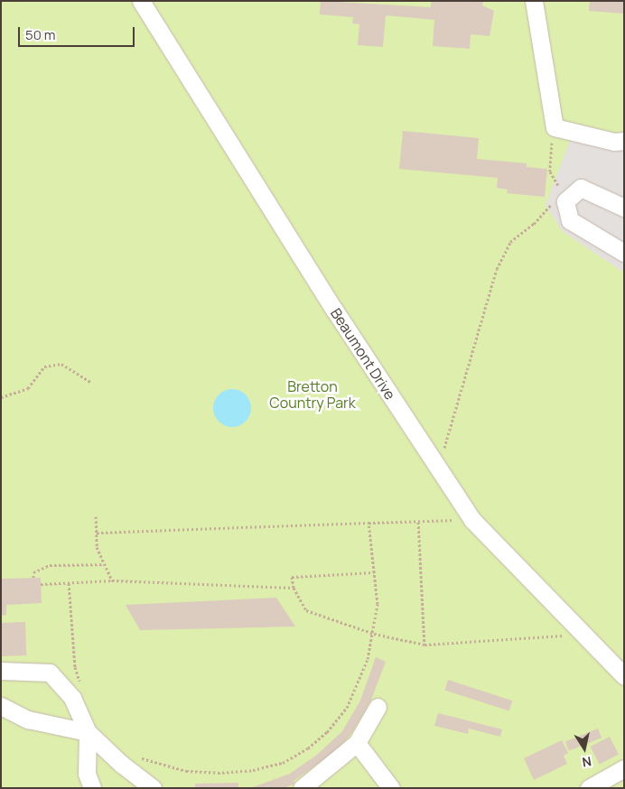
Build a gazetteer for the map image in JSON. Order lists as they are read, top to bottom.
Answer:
{
  "streets": {
    "street": ["Beaumont Drive"]
  },
  "parks": ["Bretton Country Park"],
  "scale_bar": "50 m",
  "north": "bottom"
}
